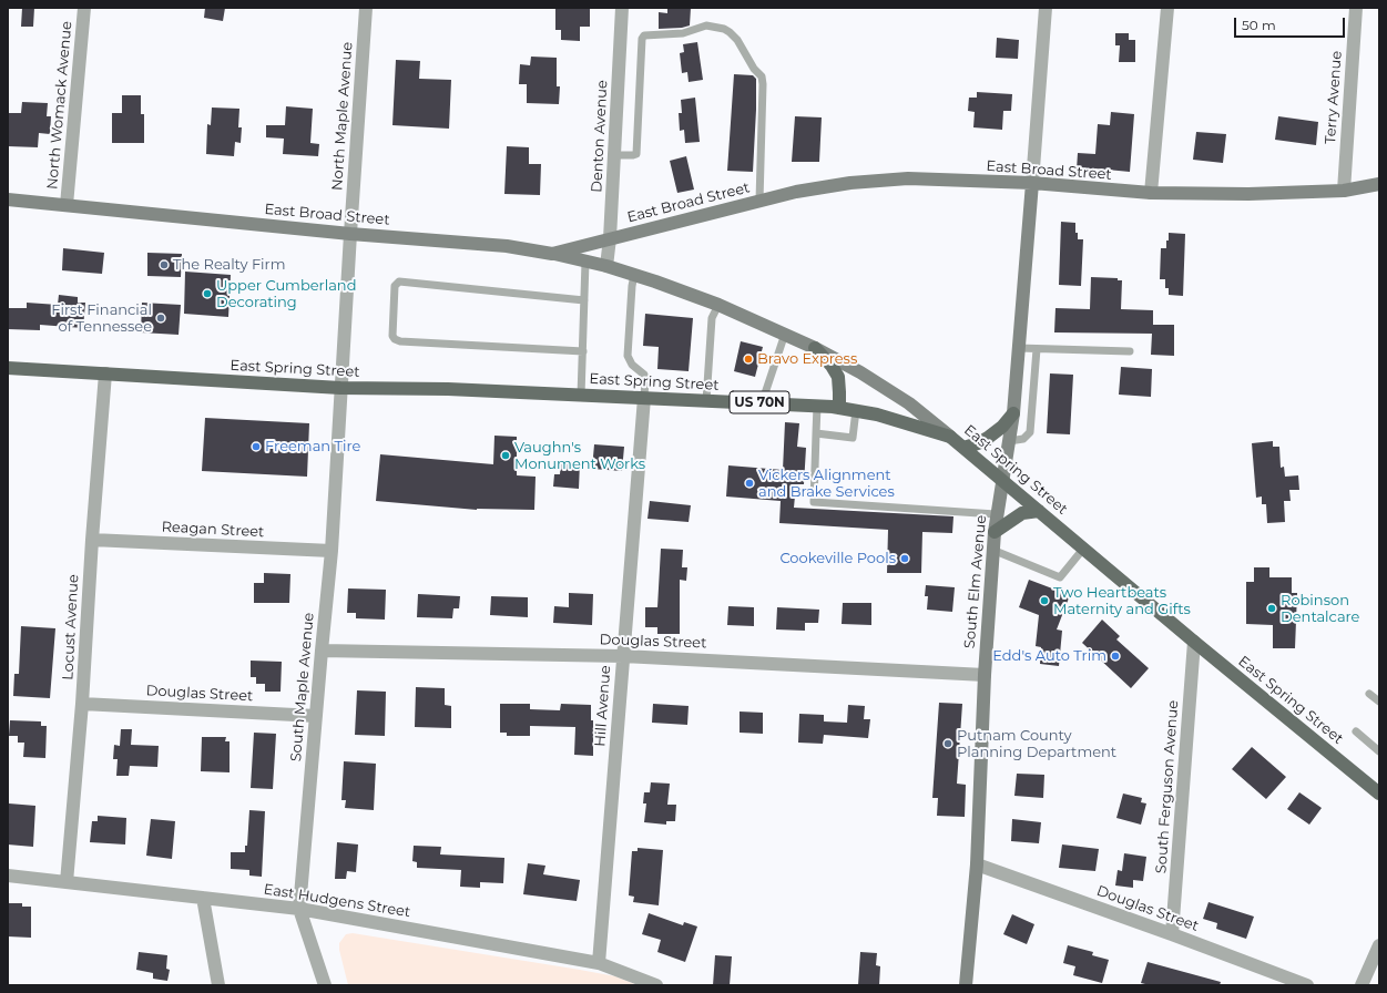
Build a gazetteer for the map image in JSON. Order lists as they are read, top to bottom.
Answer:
{
  "streets": {
    "main road": ["East Spring Street", "US 70N"],
    "street": [
      "Terry Avenue",
      "North Womack Avenue",
      "North Maple Avenue",
      "Denton Avenue",
      "East Broad Street",
      "Reagan Street",
      "South Elm Avenue",
      "Locust Avenue",
      "Douglas Street",
      "South Maple Avenue",
      "Hill Avenue",
      "South Ferguson Avenue",
      "East Hudgens Street"
    ]
  },
  "crossings": [
    ["Terry Avenue", "East Broad Street"],
    ["North Womack Avenue", "East Broad Street"],
    ["North Maple Avenue", "East Broad Street"],
    ["North Maple Avenue", "East Spring Street"],
    ["North Maple Avenue", "South Maple Avenue"],
    ["Denton Avenue", "East Broad Street"],
    ["East Broad Street", "South Elm Avenue"],
    ["East Spring Street", "South Elm Avenue"],
    ["East Spring Street", "Locust Avenue"],
    ["East Spring Street", "South Maple Avenue"],
    ["East Spring Street", "Hill Avenue"],
    ["East Spring Street", "South Ferguson Avenue"],
    ["Reagan Street", "Locust Avenue"],
    ["Reagan Street", "South Maple Avenue"],
    ["South Elm Avenue", "Douglas Street"],
    ["Locust Avenue", "Douglas Street"],
    ["Locust Avenue", "East Hudgens Street"],
    ["Douglas Street", "South Maple Avenue"],
    ["Douglas Street", "Hill Avenue"],
    ["Douglas Street", "South Ferguson Avenue"],
    ["South Maple Avenue", "East Hudgens Street"],
    ["Hill Avenue", "East Hudgens Street"]
  ],
  "places": [
    "The Realty Firm",
    "Upper Cumberland Decorating",
    "First Financial of Tennessee",
    "Bravo Express",
    "Freeman Tire",
    "Vaughn's Monument Works",
    "Vickers Alignment and Brake Services",
    "Cookeville Pools",
    "Two Heartbeats Maternity and Gifts",
    "Robinson Dentalcare",
    "Edd's Auto Trim",
    "Putnam County Planning Department"
  ],
  "scale_bar": "50 m"
}
